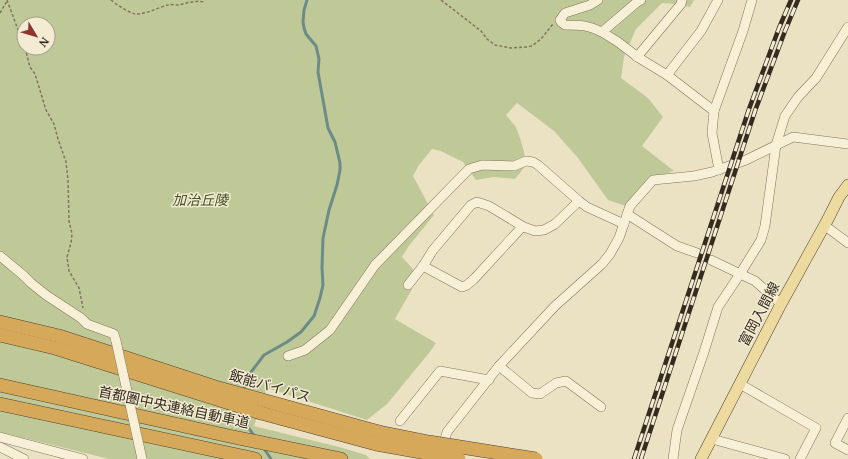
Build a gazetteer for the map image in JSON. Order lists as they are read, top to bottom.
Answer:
{
  "streets": {
    "highway": ["飯能バイパス", "首都圏中央連絡自動車道"],
    "main road": ["富岡入間線"]
  },
  "parks": ["加治丘陵"],
  "north": "bottom right"
}
